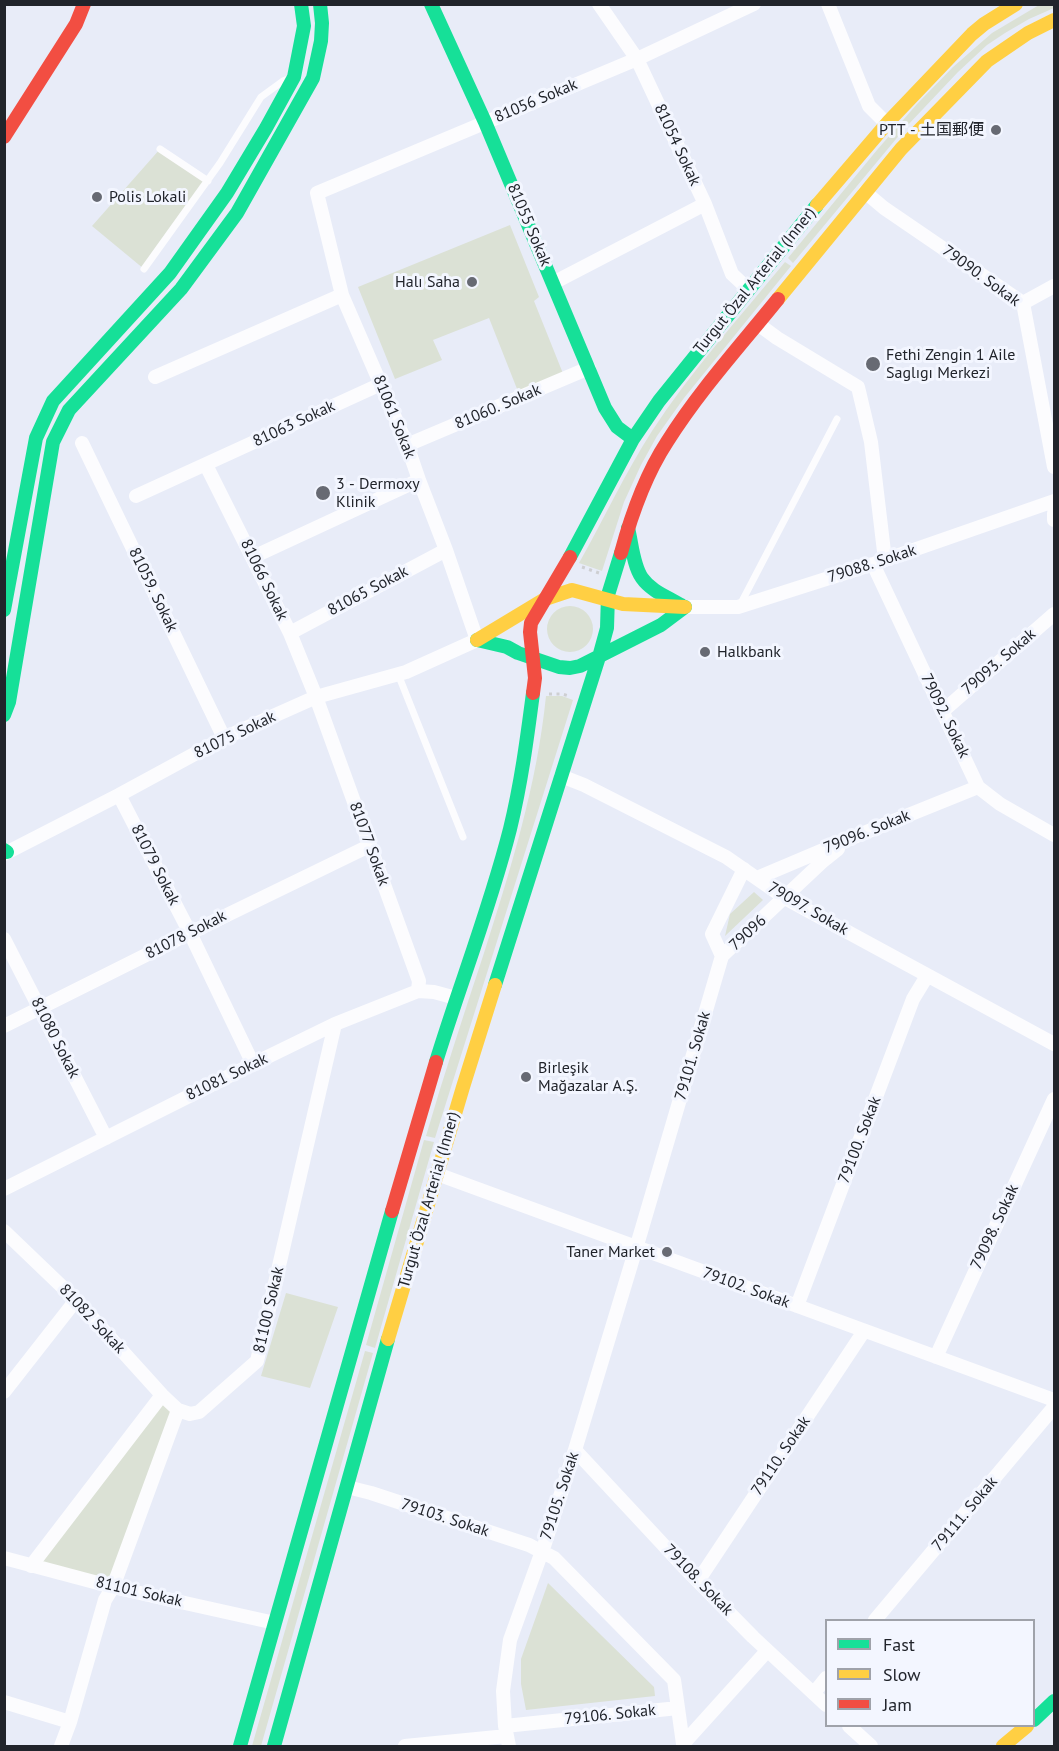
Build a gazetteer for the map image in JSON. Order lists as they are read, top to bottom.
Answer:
{
  "streets": {
    "main road": ["81055 Sokak", "Turgut Özal Arterial (Inner)"],
    "street": [
      "81056 Sokak",
      "81054 Sokak",
      "79090. Sokak",
      "81060. Sokak",
      "81061 Sokak",
      "81063 Sokak",
      "79088. Sokak",
      "81066 Sokak",
      "81059. Sokak",
      "81065 Sokak",
      "79093. Sokak",
      "79092. Sokak",
      "81075 Sokak",
      "79096. Sokak",
      "81077 Sokak",
      "81079 Sokak",
      "79097. Sokak",
      "79096",
      "81078 Sokak",
      "81080 Sokak",
      "79101. Sokak",
      "81081 Sokak",
      "79100. Sokak",
      "79098. Sokak",
      "79102. Sokak",
      "81100 Sokak",
      "81082 Sokak",
      "79110. Sokak",
      "79105. Sokak",
      "79111. Sokak",
      "79103. Sokak",
      "79108. Sokak",
      "81101 Sokak",
      "79106. Sokak"
    ]
  },
  "crossings": [
    ["81056 Sokak", "81054 Sokak"],
    ["81056 Sokak", "81055 Sokak"],
    ["81056 Sokak", "81061 Sokak"],
    ["81054 Sokak", "Turgut Özal Arterial (Inner)"],
    ["81055 Sokak", "Turgut Özal Arterial (Inner)"],
    ["81055 Sokak", "81060. Sokak"],
    ["79090. Sokak", "Turgut Özal Arterial (Inner)"],
    ["Turgut Özal Arterial (Inner)", "79092. Sokak"],
    ["Turgut Özal Arterial (Inner)", "79097. Sokak"],
    ["Turgut Özal Arterial (Inner)", "79102. Sokak"],
    ["Turgut Özal Arterial (Inner)", "79103. Sokak"],
    ["Turgut Özal Arterial (Inner)", "81101 Sokak"],
    ["81060. Sokak", "81061 Sokak"],
    ["81061 Sokak", "81063 Sokak"],
    ["81061 Sokak", "81065 Sokak"],
    ["81061 Sokak", "81075 Sokak"],
    ["81063 Sokak", "81066 Sokak"],
    ["79088. Sokak", "79092. Sokak"],
    ["81066 Sokak", "81065 Sokak"],
    ["81066 Sokak", "81075 Sokak"],
    ["81066 Sokak", "81077 Sokak"],
    ["81059. Sokak", "81075 Sokak"],
    ["79093. Sokak", "79092. Sokak"],
    ["79092. Sokak", "79096. Sokak"],
    ["81075 Sokak", "81077 Sokak"],
    ["81075 Sokak", "81079 Sokak"],
    ["79096. Sokak", "79097. Sokak"],
    ["79096. Sokak", "79096"],
    ["81077 Sokak", "81078 Sokak"],
    ["81077 Sokak", "81081 Sokak"],
    ["81079 Sokak", "81078 Sokak"],
    ["81079 Sokak", "81081 Sokak"],
    ["79097. Sokak", "79096"],
    ["79097. Sokak", "79100. Sokak"],
    ["79096", "79101. Sokak"],
    ["81078 Sokak", "81080 Sokak"],
    ["81080 Sokak", "81081 Sokak"],
    ["79101. Sokak", "79102. Sokak"],
    ["79101. Sokak", "79105. Sokak"],
    ["81081 Sokak", "81100 Sokak"],
    ["79100. Sokak", "79102. Sokak"],
    ["79098. Sokak", "79102. Sokak"],
    ["79102. Sokak", "79110. Sokak"],
    ["79102. Sokak", "79105. Sokak"],
    ["81100 Sokak", "81082 Sokak"],
    ["79110. Sokak", "79108. Sokak"],
    ["79105. Sokak", "79103. Sokak"],
    ["79105. Sokak", "79108. Sokak"],
    ["79105. Sokak", "79106. Sokak"],
    ["79103. Sokak", "79106. Sokak"]
  ],
  "places": [
    "PTT - 土国郵便",
    "Polis Lokali",
    "Halı Saha",
    "Fethi Zengin 1 Aile Saglıgı Merkezi",
    "3 - Dermoxy Klinik",
    "Halkbank",
    "Birleşik Mağazalar A.Ş.",
    "Taner Market"
  ],
  "legend": ["Fast", "Slow", "Jam"]
}
